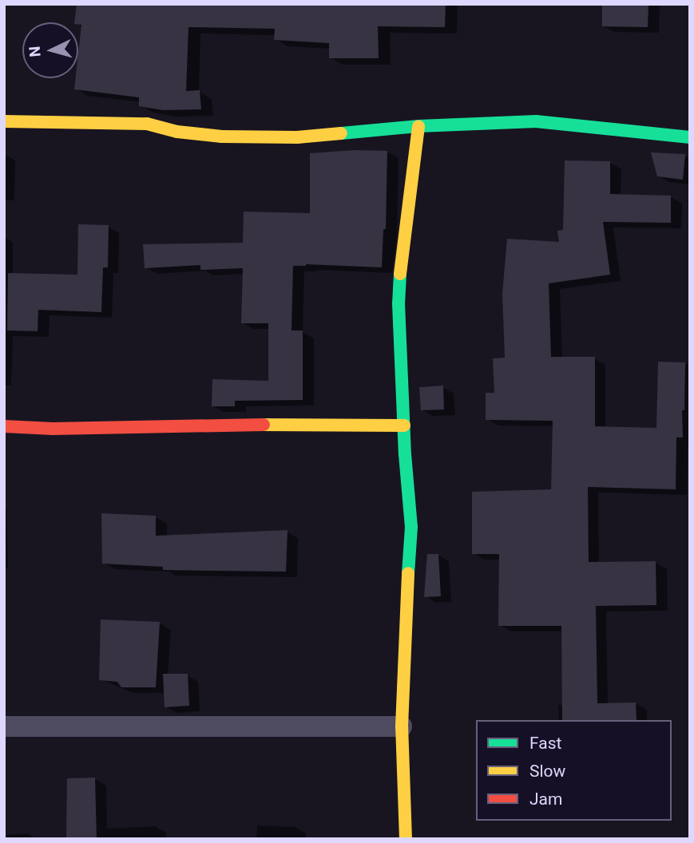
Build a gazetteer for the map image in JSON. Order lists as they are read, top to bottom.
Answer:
{
  "legend": ["Fast", "Slow", "Jam"],
  "north": "left"
}
